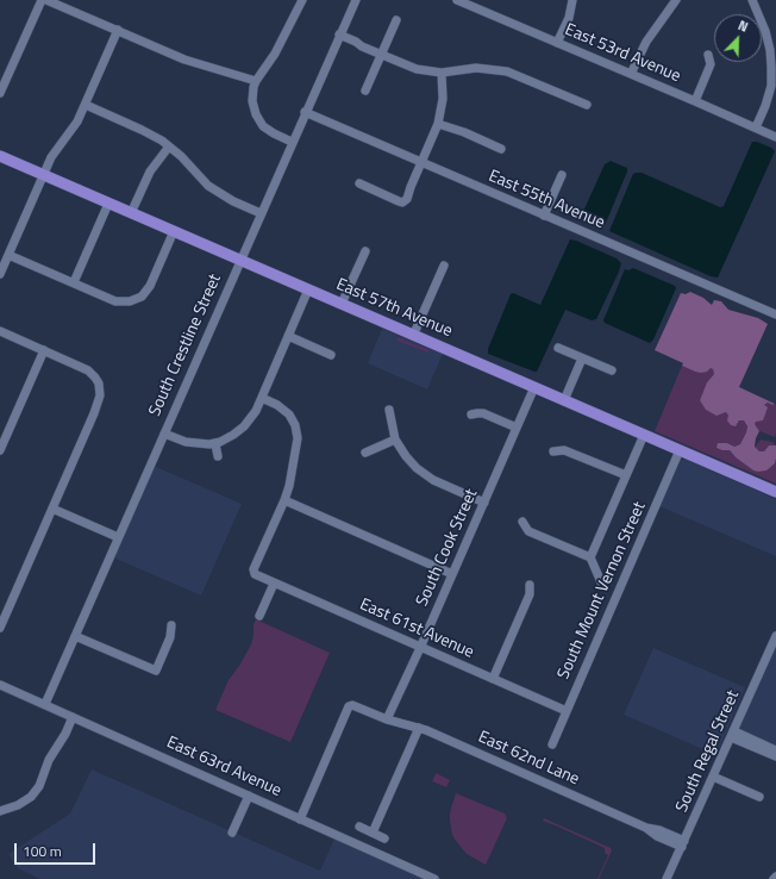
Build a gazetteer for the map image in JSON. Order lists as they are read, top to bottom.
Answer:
{
  "streets": {
    "main road": ["East 57th Avenue"],
    "street": [
      "East 53rd Avenue",
      "East 55th Avenue",
      "South Crestline Street",
      "South Cook Street",
      "South Mount Vernon Street",
      "East 61st Avenue",
      "South Regal Street",
      "East 62nd Lane",
      "East 63rd Avenue"
    ]
  },
  "crossings": [
    ["East 55th Avenue", "South Crestline Street"],
    ["East 57th Avenue", "South Crestline Street"],
    ["East 57th Avenue", "South Cook Street"],
    ["East 57th Avenue", "South Mount Vernon Street"],
    ["South Crestline Street", "East 63rd Avenue"],
    ["South Cook Street", "East 61st Avenue"],
    ["South Cook Street", "East 62nd Lane"],
    ["South Mount Vernon Street", "East 61st Avenue"],
    ["South Regal Street", "East 62nd Lane"],
    ["East 62nd Lane", "East 63rd Avenue"]
  ],
  "scale_bar": "100 m",
  "north": "top right"
}
